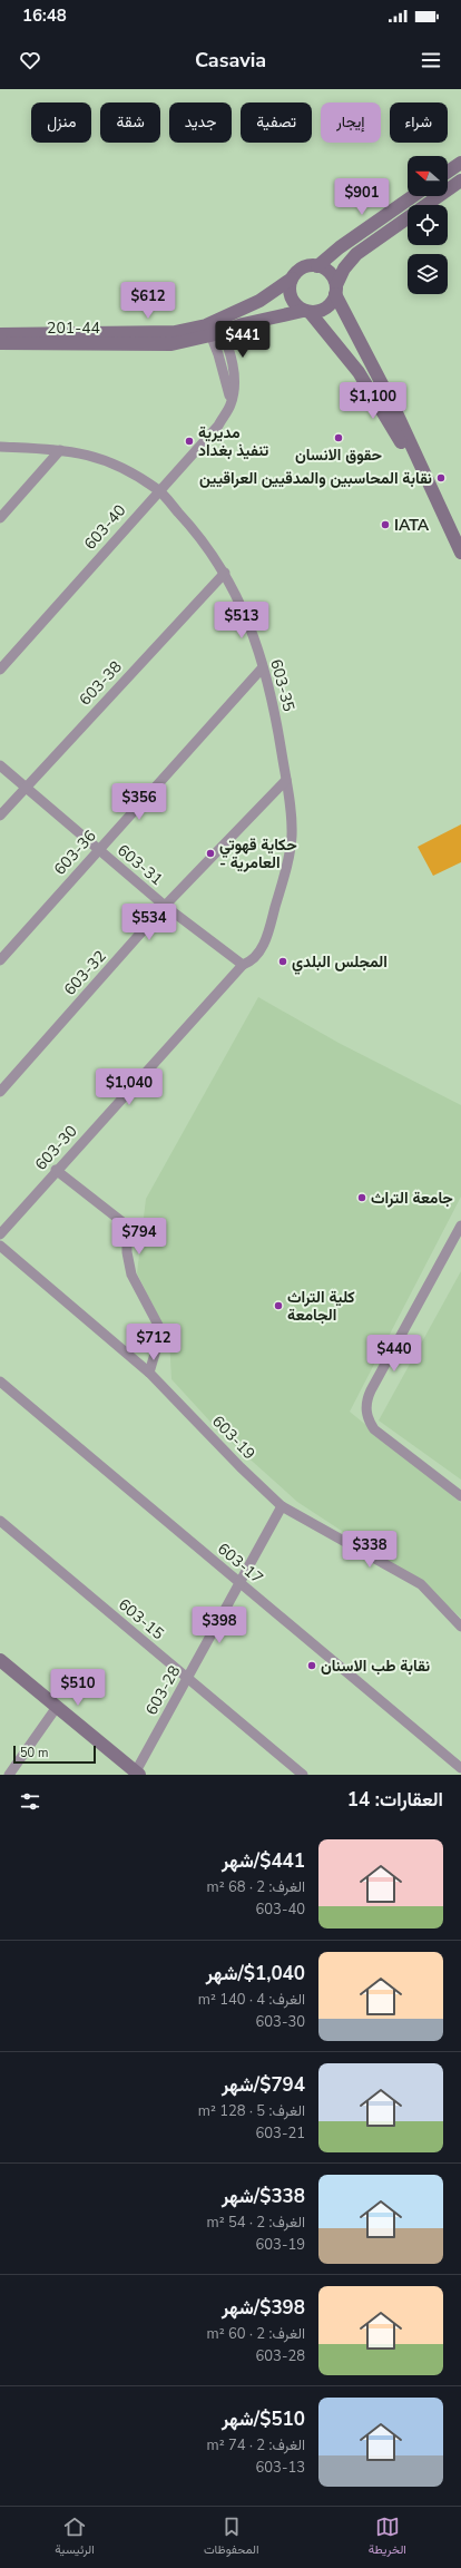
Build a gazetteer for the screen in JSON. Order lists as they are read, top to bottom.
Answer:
{
  "streets": {
    "street": [
      "201-44",
      "603-40",
      "603-38",
      "603-35",
      "603-36",
      "603-31",
      "603-32",
      "603-30",
      "603-19",
      "603-17",
      "603-15",
      "603-28"
    ]
  },
  "crossings": [
    ["201-44", "603-40"],
    ["603-40", "603-35"],
    ["603-38", "603-35"],
    ["603-38", "603-31"],
    ["603-35", "603-36"],
    ["603-35", "603-31"],
    ["603-35", "603-32"],
    ["603-35", "603-30"],
    ["603-36", "603-31"],
    ["603-31", "603-32"],
    ["603-31", "603-30"],
    ["603-19", "603-28"],
    ["603-17", "603-28"],
    ["603-15", "603-28"]
  ],
  "places": [
    "حقوق الانسان",
    "مديرية تنفيذ بغداد",
    "نقابة المحاسبين والمدقيين العراقيين",
    "IATA",
    "حكاية قهوتي - العامرية",
    "المجلس البلدي",
    "جامعة التراث",
    "كلية التراث الجامعة",
    "نقابة طب الاسنان"
  ],
  "scale_bar": "50 m",
  "north": "left",
  "page": {
    "status": "16:48",
    "header": "Casavia",
    "chip": [
      "شراء",
      "إيجار",
      "تصفية",
      "جديد",
      "شقة",
      "منزل"
    ],
    "price": [
      "$901",
      "$612",
      "$441",
      "$1,100",
      "$513",
      "$356",
      "$534",
      "$1,040",
      "$794",
      "$712",
      "$440",
      "$338",
      "$398",
      "$510"
    ],
    "scale": "50 m",
    "heading": "العقارات: 14",
    "list": [
      {
        "name": "$441/شهر",
        "note": "الغرف: 2 · 68 m² · 603-40"
      },
      {
        "name": "$1,040/شهر",
        "note": "الغرف: 4 · 140 m² · 603-30"
      },
      {
        "name": "$794/شهر",
        "note": "الغرف: 5 · 128 m² · 603-21"
      },
      {
        "name": "$338/شهر",
        "note": "الغرف: 2 · 54 m² · 603-19"
      },
      {
        "name": "$398/شهر",
        "note": "الغرف: 2 · 60 m² · 603-28"
      },
      {
        "name": "$510/شهر",
        "note": "الغرف: 2 · 74 m² · 603-13"
      }
    ],
    "tabs": ["الخريطة", "المحفوظات", "الرئيسية"]
  }
}
